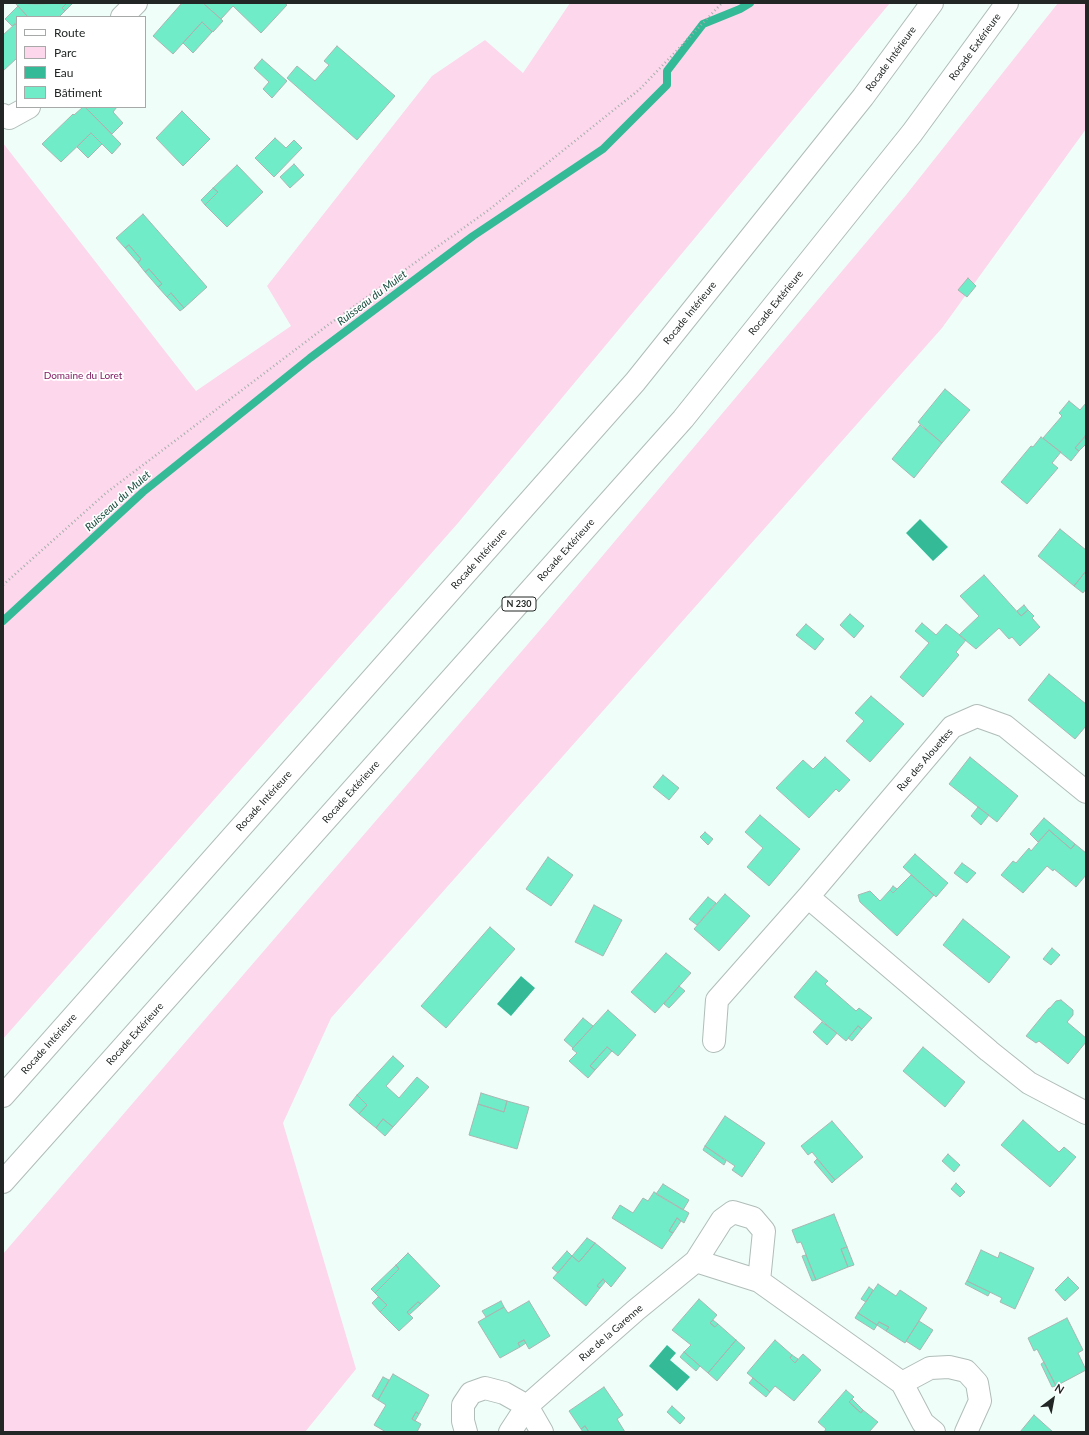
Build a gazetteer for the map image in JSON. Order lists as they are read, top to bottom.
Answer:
{
  "streets": {
    "main road": [
      "Rocade Extérieure",
      "Rocade Intérieure",
      "N 230",
      "Rue des Alouettes",
      "Rue de la Garenne"
    ]
  },
  "water": ["Ruisseau du Mulet"],
  "parks": ["Domaine du Loret"],
  "legend": [
    "Route",
    "Parc",
    "Eau",
    "Bâtiment"
  ],
  "north": "top right"
}
